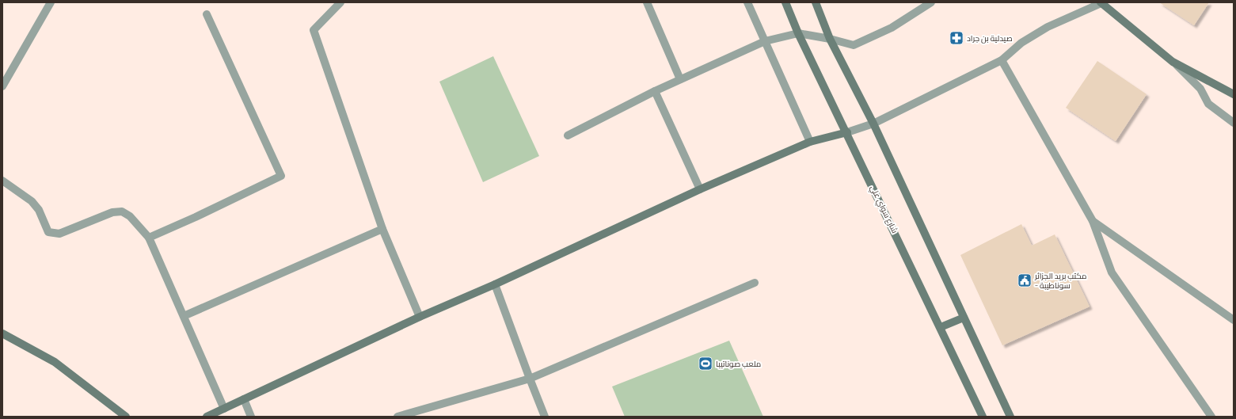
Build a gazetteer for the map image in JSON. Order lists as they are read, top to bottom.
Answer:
{
  "streets": {
    "main road": ["شارع سواي علي"]
  },
  "places": {
    "pharmacy": ["صيدلية بن جراد"],
    "public building": ["مكتب بريد الجزائر - سوناطيبة"],
    "sports": ["ملعب صوناتيبا"]
  }
}
